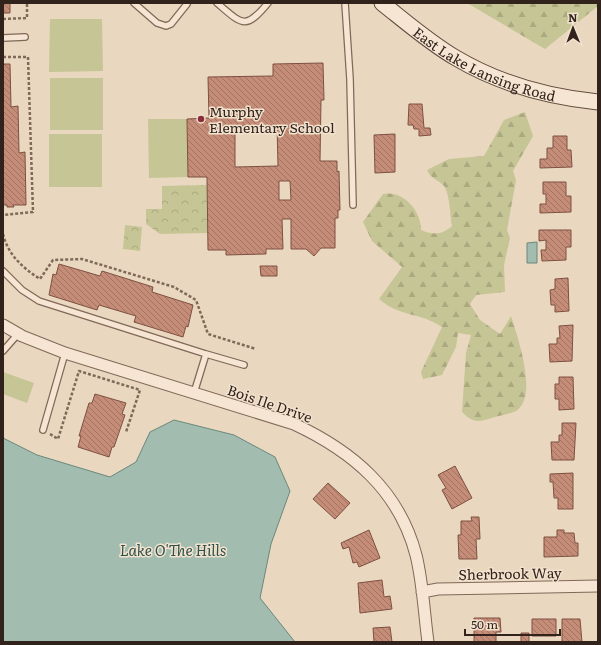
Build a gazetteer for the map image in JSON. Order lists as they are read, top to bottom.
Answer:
{
  "streets": {
    "street": ["East Lake Lansing Road", "Bois Ile Drive", "Sherbrook Way"]
  },
  "crossings": [
    ["Bois Ile Drive", "Sherbrook Way"]
  ],
  "water": ["Lake O'The Hills"],
  "places": ["Murphy Elementary School"],
  "scale_bar": "50 m",
  "north": "top"
}
